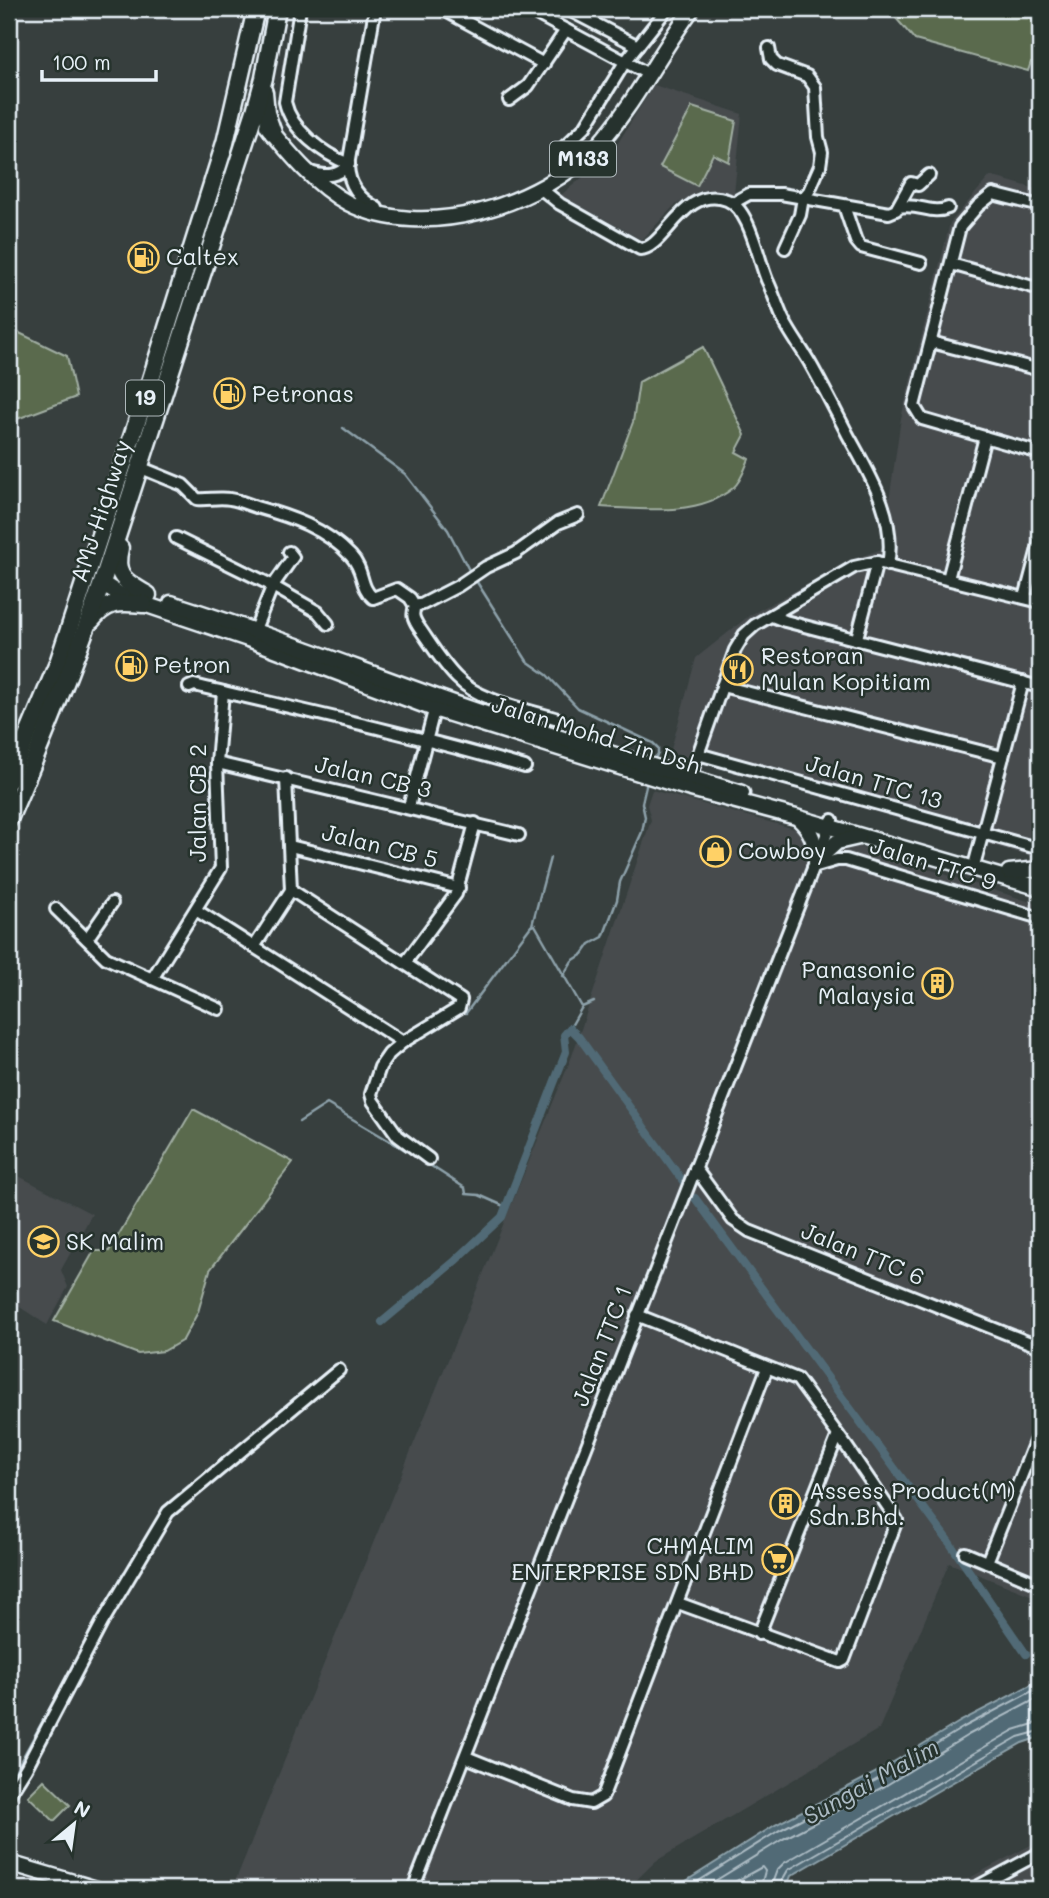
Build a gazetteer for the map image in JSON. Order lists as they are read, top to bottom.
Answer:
{
  "streets": {
    "highway": ["19", "AMJ Highway"],
    "main road": ["M133", "Jalan Mohd Zin Dsh"],
    "street": [
      "Jalan CB 3",
      "Jalan TTC 13",
      "Jalan CB 2",
      "Jalan CB 5",
      "Jalan TTC 9",
      "Jalan TTC 6",
      "Jalan TTC 1"
    ]
  },
  "crossings": [
    ["M133", "AMJ Highway"],
    ["AMJ Highway", "Jalan Mohd Zin Dsh"],
    ["Jalan Mohd Zin Dsh", "Jalan TTC 1"],
    ["Jalan CB 3", "Jalan CB 2"],
    ["Jalan TTC 9", "Jalan TTC 1"],
    ["Jalan TTC 6", "Jalan TTC 1"]
  ],
  "water": ["Sungai Malim"],
  "places": {
    "fuel station": ["Caltex", "Petronas", "Petron"],
    "restaurant": ["Restoran Mulan Kopitiam"],
    "shop": ["Cowboy"],
    "building": ["Panasonic Malaysia", "Assess Product(M) Sdn.Bhd."],
    "school or university": ["SK Malim"],
    "supermarket": ["CHMALIM ENTERPRISE SDN BHD"]
  },
  "scale_bar": "100 m",
  "north": "top right"
}
